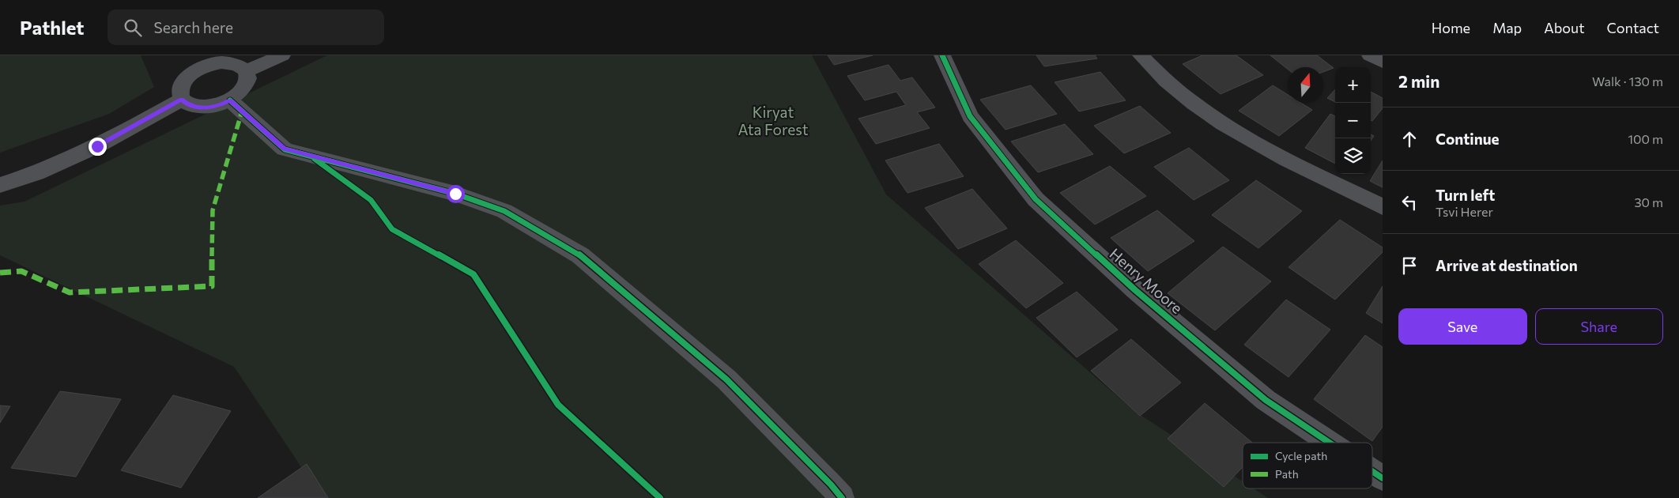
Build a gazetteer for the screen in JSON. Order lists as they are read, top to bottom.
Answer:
{
  "streets": {
    "street": ["Henry Moore"]
  },
  "parks": ["Kiryat Ata Forest"],
  "legend": ["Cycle path", "Path"],
  "north": "top",
  "page": {
    "header": "Pathlet",
    "search": "Search here",
    "nav": [
      "Home",
      "Map",
      "About",
      "Contact"
    ],
    "heading": ["2 min", "Walk · 130 m"],
    "map_buttons": ["+", "−"],
    "list": [
      ["Continue", "100 m"],
      ["Turn left", "Tsvi Herer", "30 m"],
      "Arrive at destination"
    ],
    "buttons": ["Save", "Share"]
  }
}
